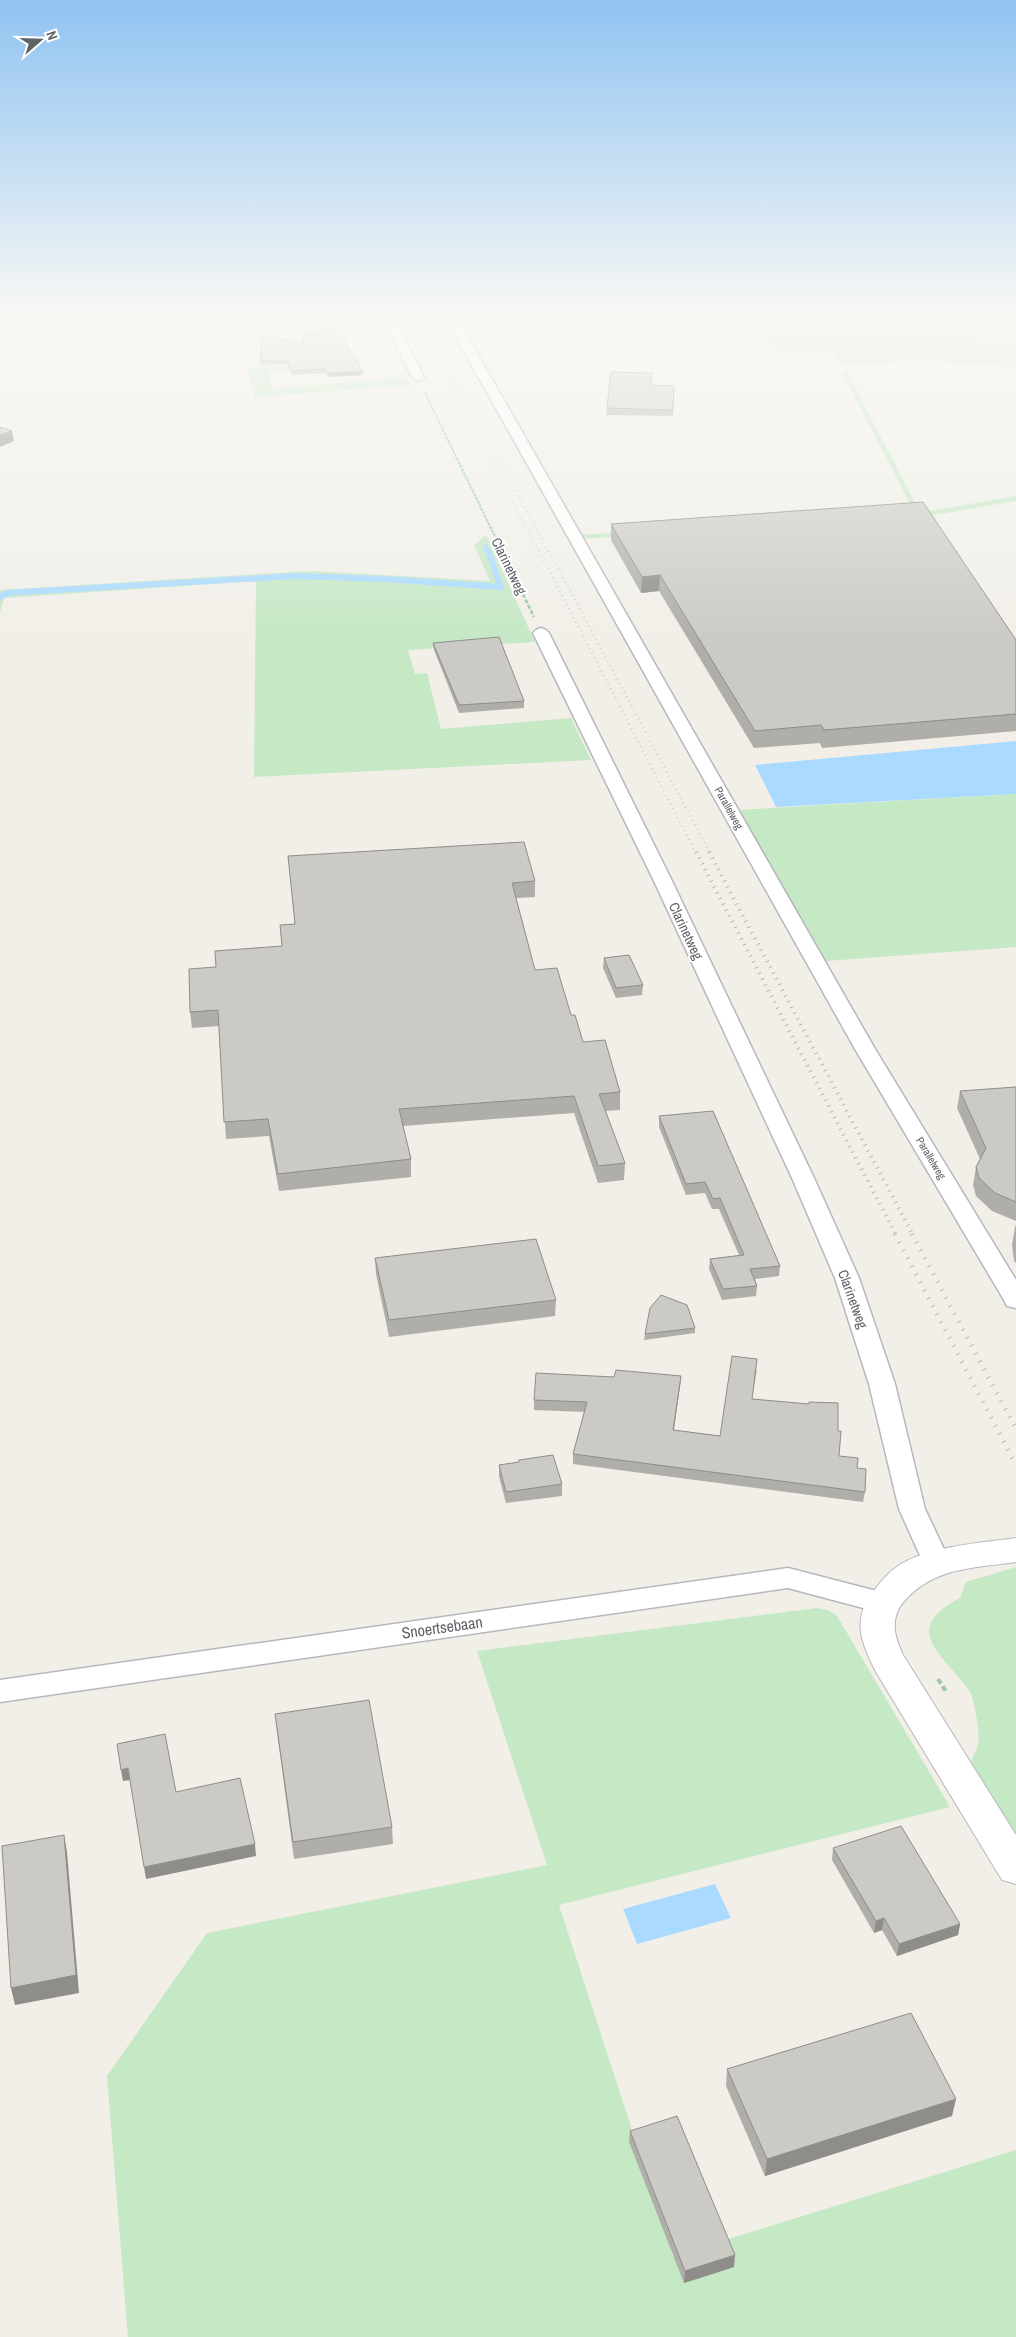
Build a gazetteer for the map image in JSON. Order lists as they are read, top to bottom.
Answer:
{
  "streets": {
    "street": ["Clarinetweg", "Parallelweg", "Snoertsebaan"]
  },
  "north": "right"
}
